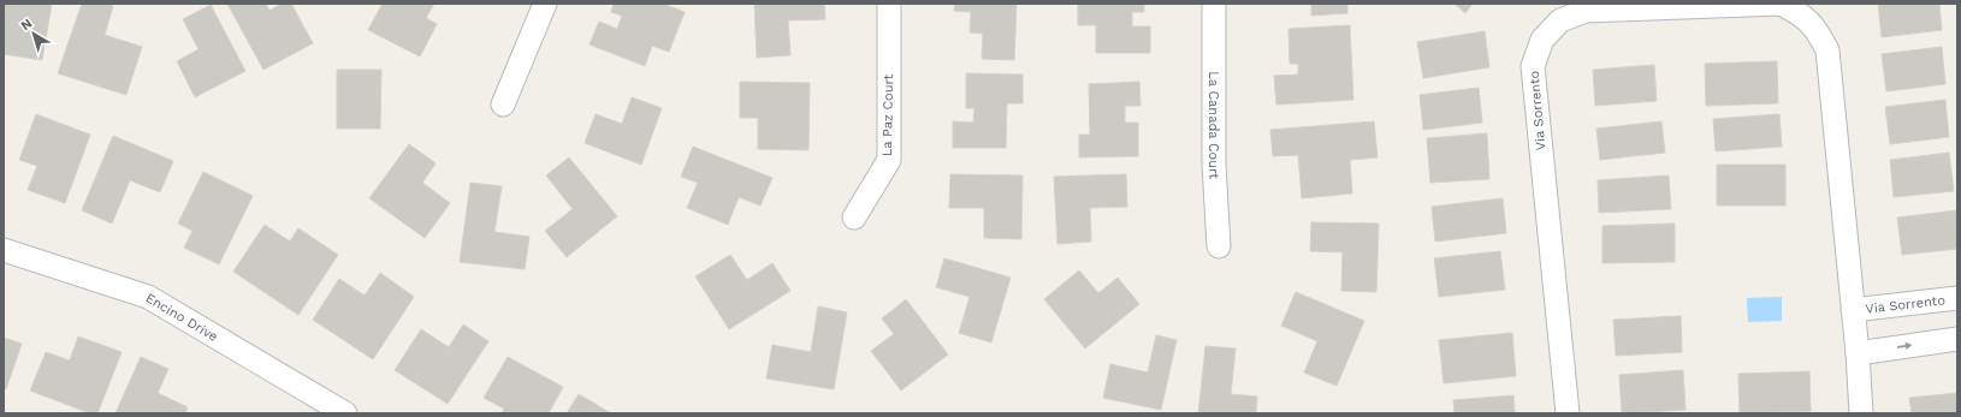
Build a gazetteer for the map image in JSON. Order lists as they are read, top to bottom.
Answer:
{
  "streets": {
    "street": [
      "Via Sorrento",
      "La Paz Court",
      "La Canada Court",
      "Encino Drive"
    ]
  },
  "north": "top left"
}
